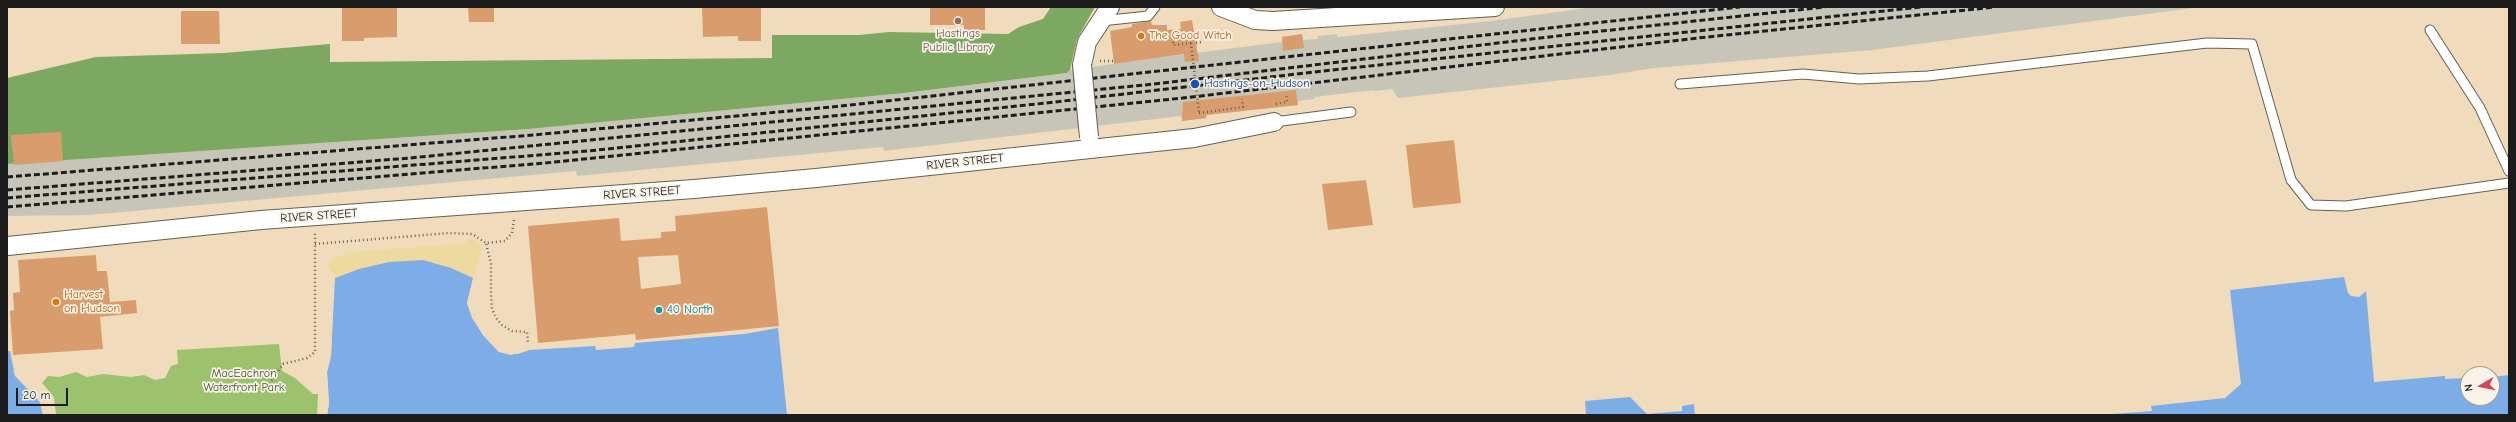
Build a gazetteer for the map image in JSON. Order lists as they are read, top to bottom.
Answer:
{
  "streets": {
    "street": ["RIVER STREET"]
  },
  "parks": ["MacEachron Waterfront Park"],
  "places": [
    "Hastings Public Library",
    "The Good Witch",
    "Hastings-on-Hudson",
    "Harvest on Hudson",
    "40 North"
  ],
  "scale_bar": "20 m",
  "north": "left"
}
